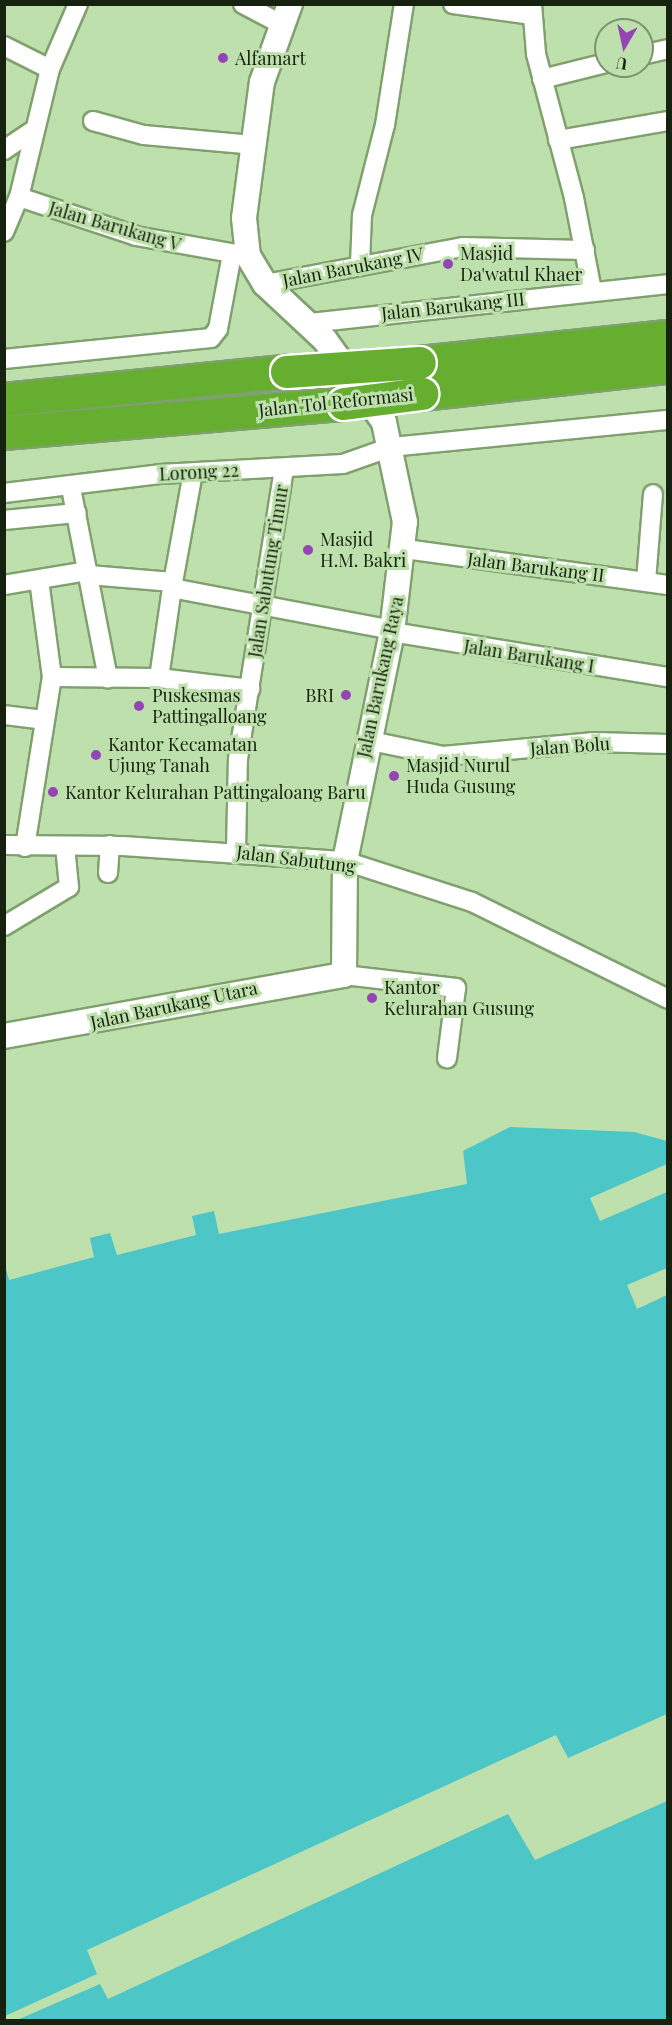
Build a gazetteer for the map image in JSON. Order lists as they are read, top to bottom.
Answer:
{
  "streets": {
    "highway": ["Jalan Tol Reformasi"],
    "street": [
      "Jalan Barukang V",
      "Jalan Barukang IV",
      "Jalan Barukang III",
      "Lorong 22",
      "Jalan Barukang II",
      "Jalan Sabutung Timur",
      "Jalan Barukang I",
      "Jalan Barukang Raya",
      "Jalan Bolu",
      "Jalan Sabutung",
      "Jalan Barukang Utara"
    ]
  },
  "crossings": [
    ["Jalan Barukang V", "Jalan Barukang Raya"],
    ["Jalan Barukang IV", "Jalan Barukang Raya"],
    ["Jalan Barukang III", "Jalan Barukang Raya"],
    ["Lorong 22", "Jalan Sabutung Timur"],
    ["Lorong 22", "Jalan Barukang Raya"],
    ["Jalan Barukang II", "Jalan Barukang Raya"],
    ["Jalan Sabutung Timur", "Jalan Barukang I"],
    ["Jalan Sabutung Timur", "Jalan Sabutung"],
    ["Jalan Barukang I", "Jalan Barukang Raya"],
    ["Jalan Barukang Raya", "Jalan Bolu"],
    ["Jalan Barukang Raya", "Jalan Sabutung"],
    ["Jalan Barukang Raya", "Jalan Barukang Utara"]
  ],
  "places": [
    "Alfamart",
    "Masjid Da'watul Khaer",
    "Masjid H.M. Bakri",
    "BRI",
    "Puskesmas Pattingalloang",
    "Kantor Kecamatan Ujung Tanah",
    "Masjid Nurul Huda Gusung",
    "Kantor Kelurahan Pattingaloang Baru",
    "Kantor Kelurahan Gusung"
  ],
  "north": "bottom"
}
